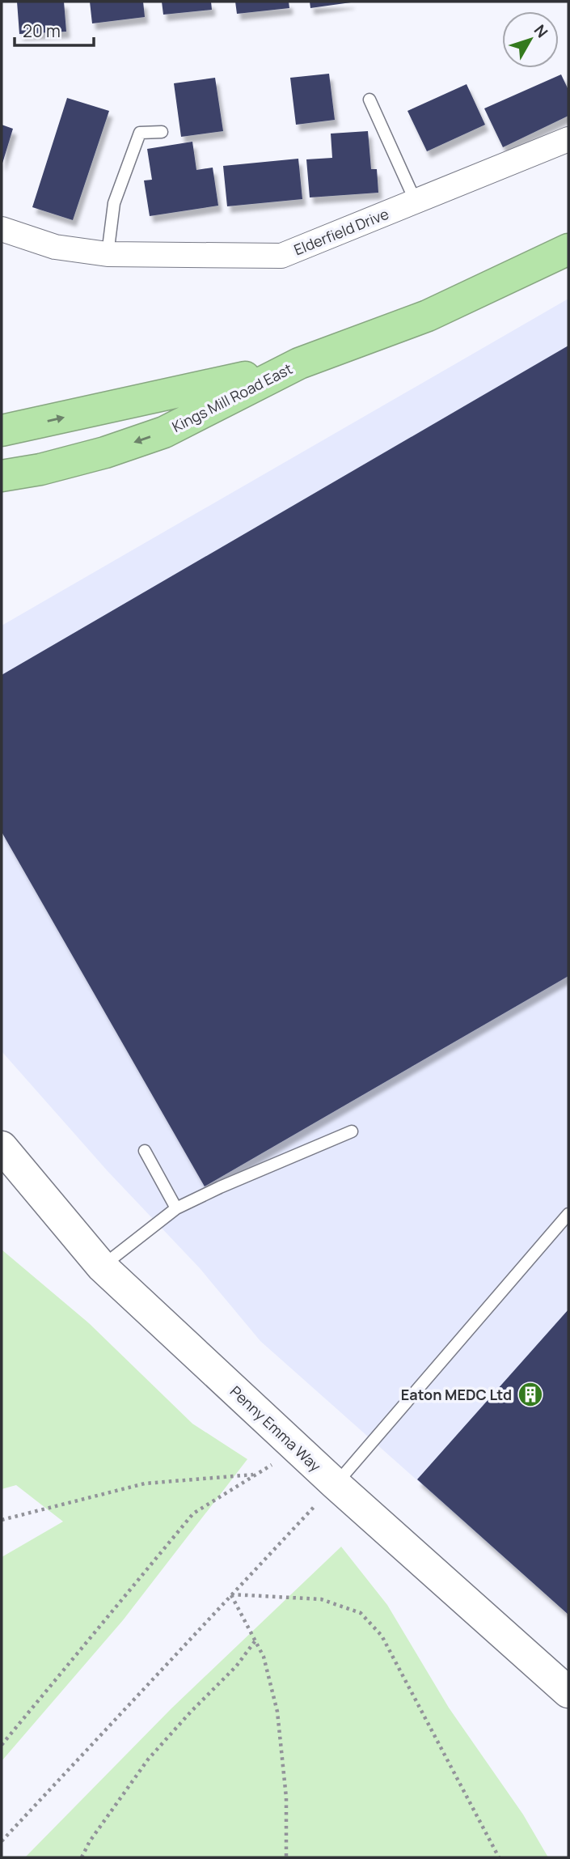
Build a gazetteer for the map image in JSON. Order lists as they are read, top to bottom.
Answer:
{
  "streets": {
    "highway": ["Kings Mill Road East"],
    "main road": ["Penny Emma Way"],
    "street": ["Elderfield Drive"]
  },
  "places": {
    "building": ["Eaton MEDC Ltd"]
  },
  "scale_bar": "20 m",
  "north": "top right"
}
